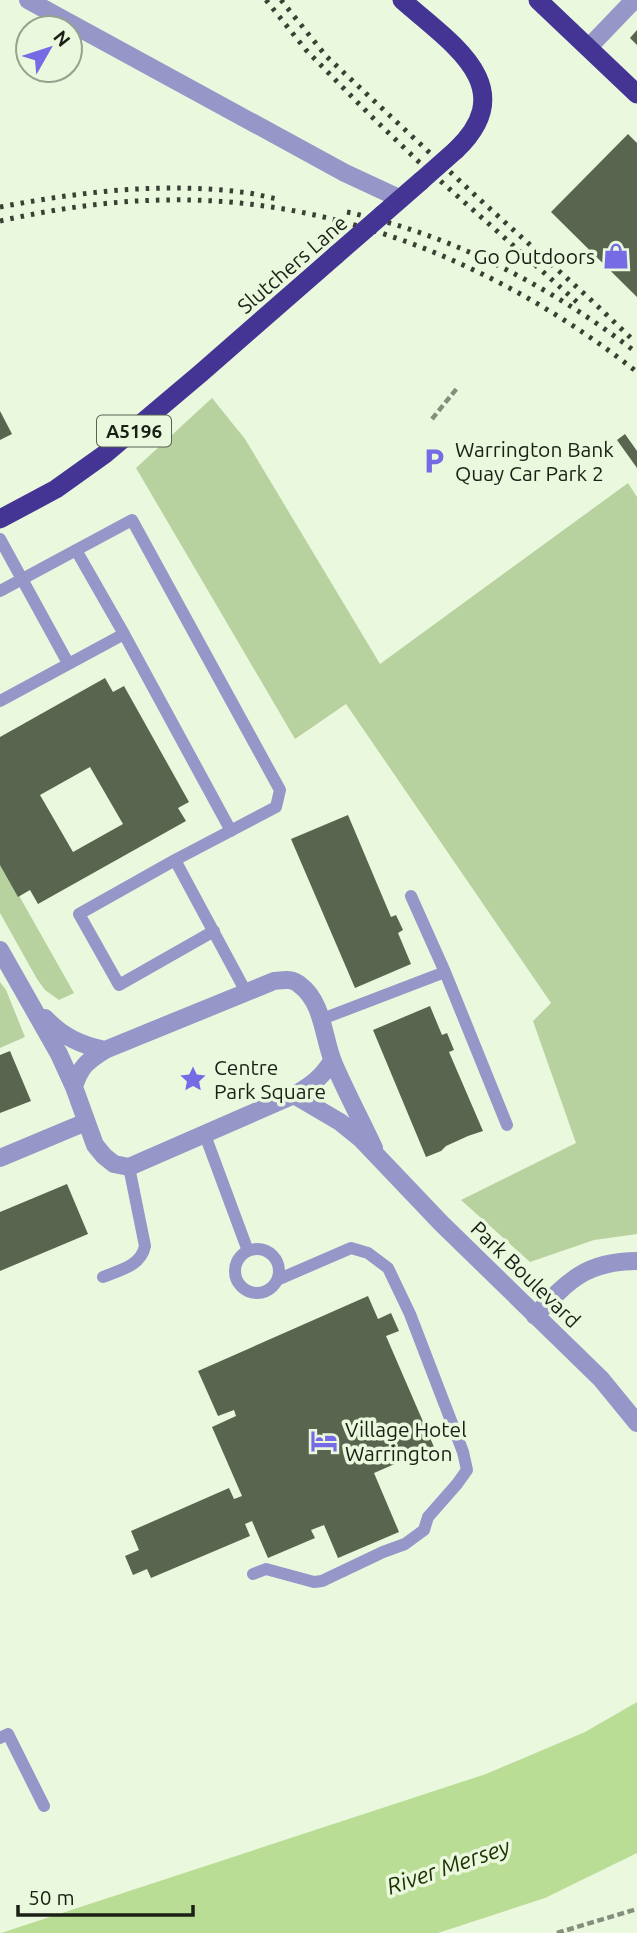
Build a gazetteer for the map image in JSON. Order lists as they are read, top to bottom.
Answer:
{
  "streets": {
    "highway": ["Slutchers Lane", "A5196"],
    "street": ["Park Boulevard"]
  },
  "water": ["River Mersey"],
  "places": {
    "shop": ["Go Outdoors"],
    "parking": ["Warrington Bank Quay Car Park 2"],
    "place": ["Centre Park Square"],
    "hotel": ["Village Hotel Warrington"]
  },
  "scale_bar": "50 m",
  "north": "top right"
}
